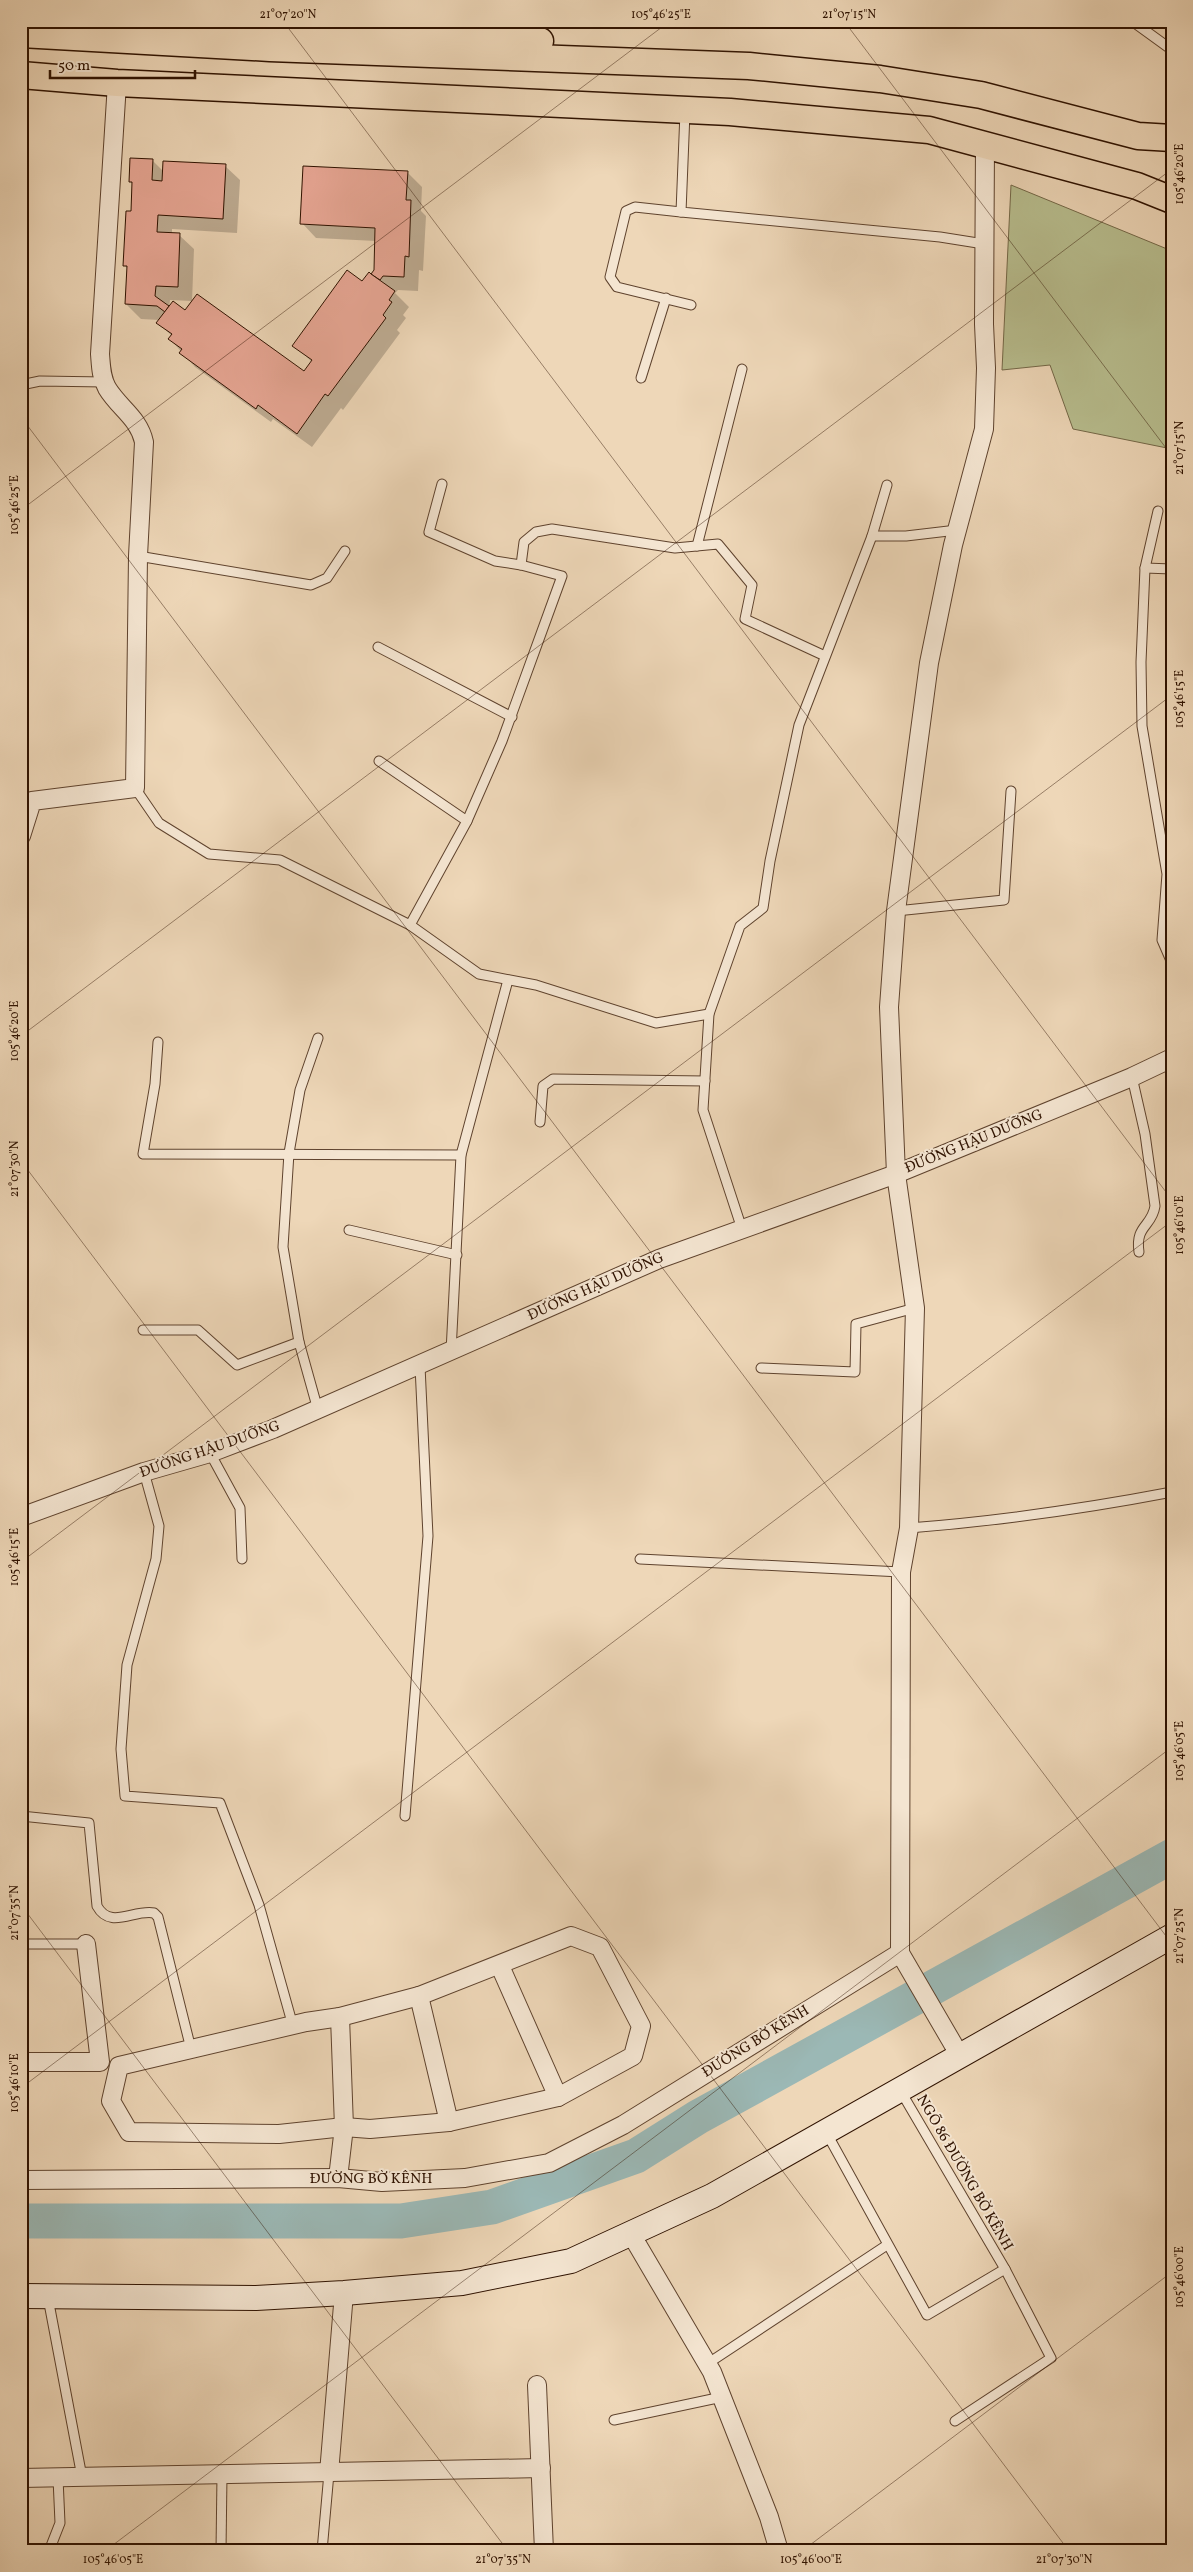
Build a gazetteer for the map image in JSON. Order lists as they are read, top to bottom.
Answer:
{
  "streets": {
    "street": ["ĐƯỜNG HẬU DƯỠNG", "ĐƯỜNG BỜ KÊNH"],
    "lane": ["NGÕ 86 ĐƯỜNG BỜ KÊNH"]
  },
  "scale_bar": "50 m",
  "coordinates": [
    "21°07'20\"N",
    "105°46'25\"E",
    "21°07'15\"N",
    "105°46'20\"E",
    "105°46'15\"E",
    "21°07'30\"N",
    "105°46'10\"E",
    "105°46'05\"E",
    "21°07'35\"N",
    "21°07'25\"N",
    "105°46'00\"E"
  ]
}
